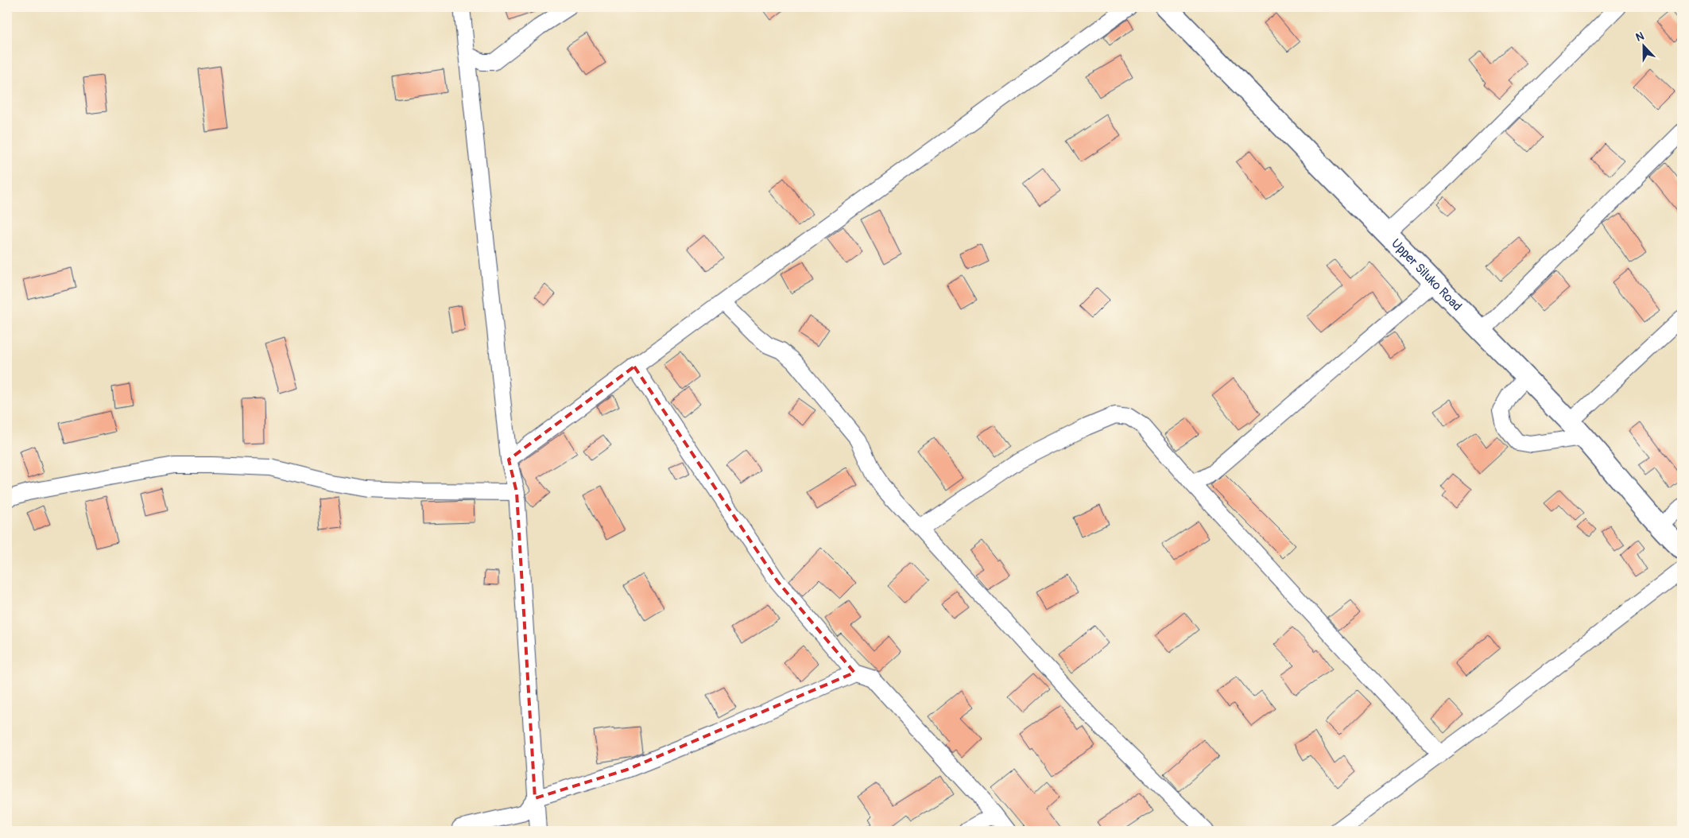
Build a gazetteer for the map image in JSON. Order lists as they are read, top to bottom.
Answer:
{
  "streets": {
    "main road": ["Upper Siluko Road"]
  },
  "north": "top"
}
